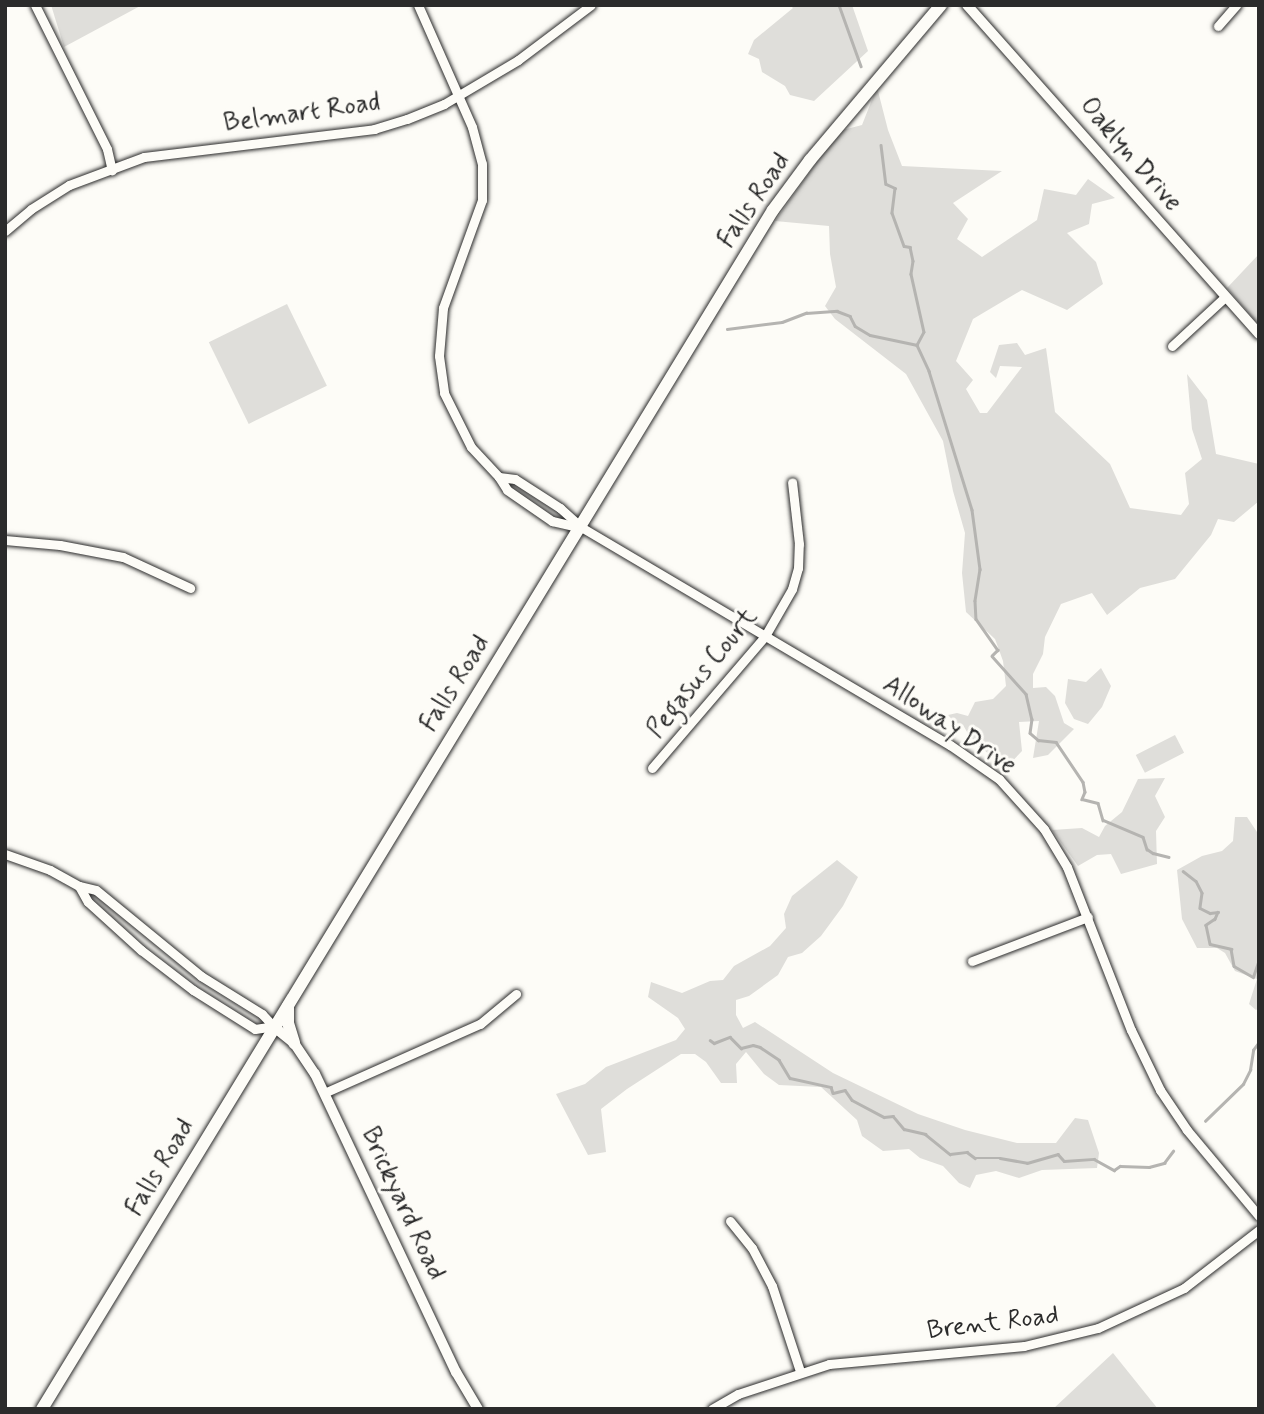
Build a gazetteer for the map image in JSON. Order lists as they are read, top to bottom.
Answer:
{
  "streets": {
    "main road": ["Falls Road"],
    "street": [
      "Belmart Road",
      "Oaklyn Drive",
      "Pegasus Court",
      "Alloway Drive",
      "Brickyard Road",
      "Brent Road"
    ]
  },
  "crossings": [
    ["Belmart Road", "Alloway Drive"],
    ["Falls Road", "Alloway Drive"],
    ["Falls Road", "Brickyard Road"],
    ["Pegasus Court", "Alloway Drive"]
  ]
}
